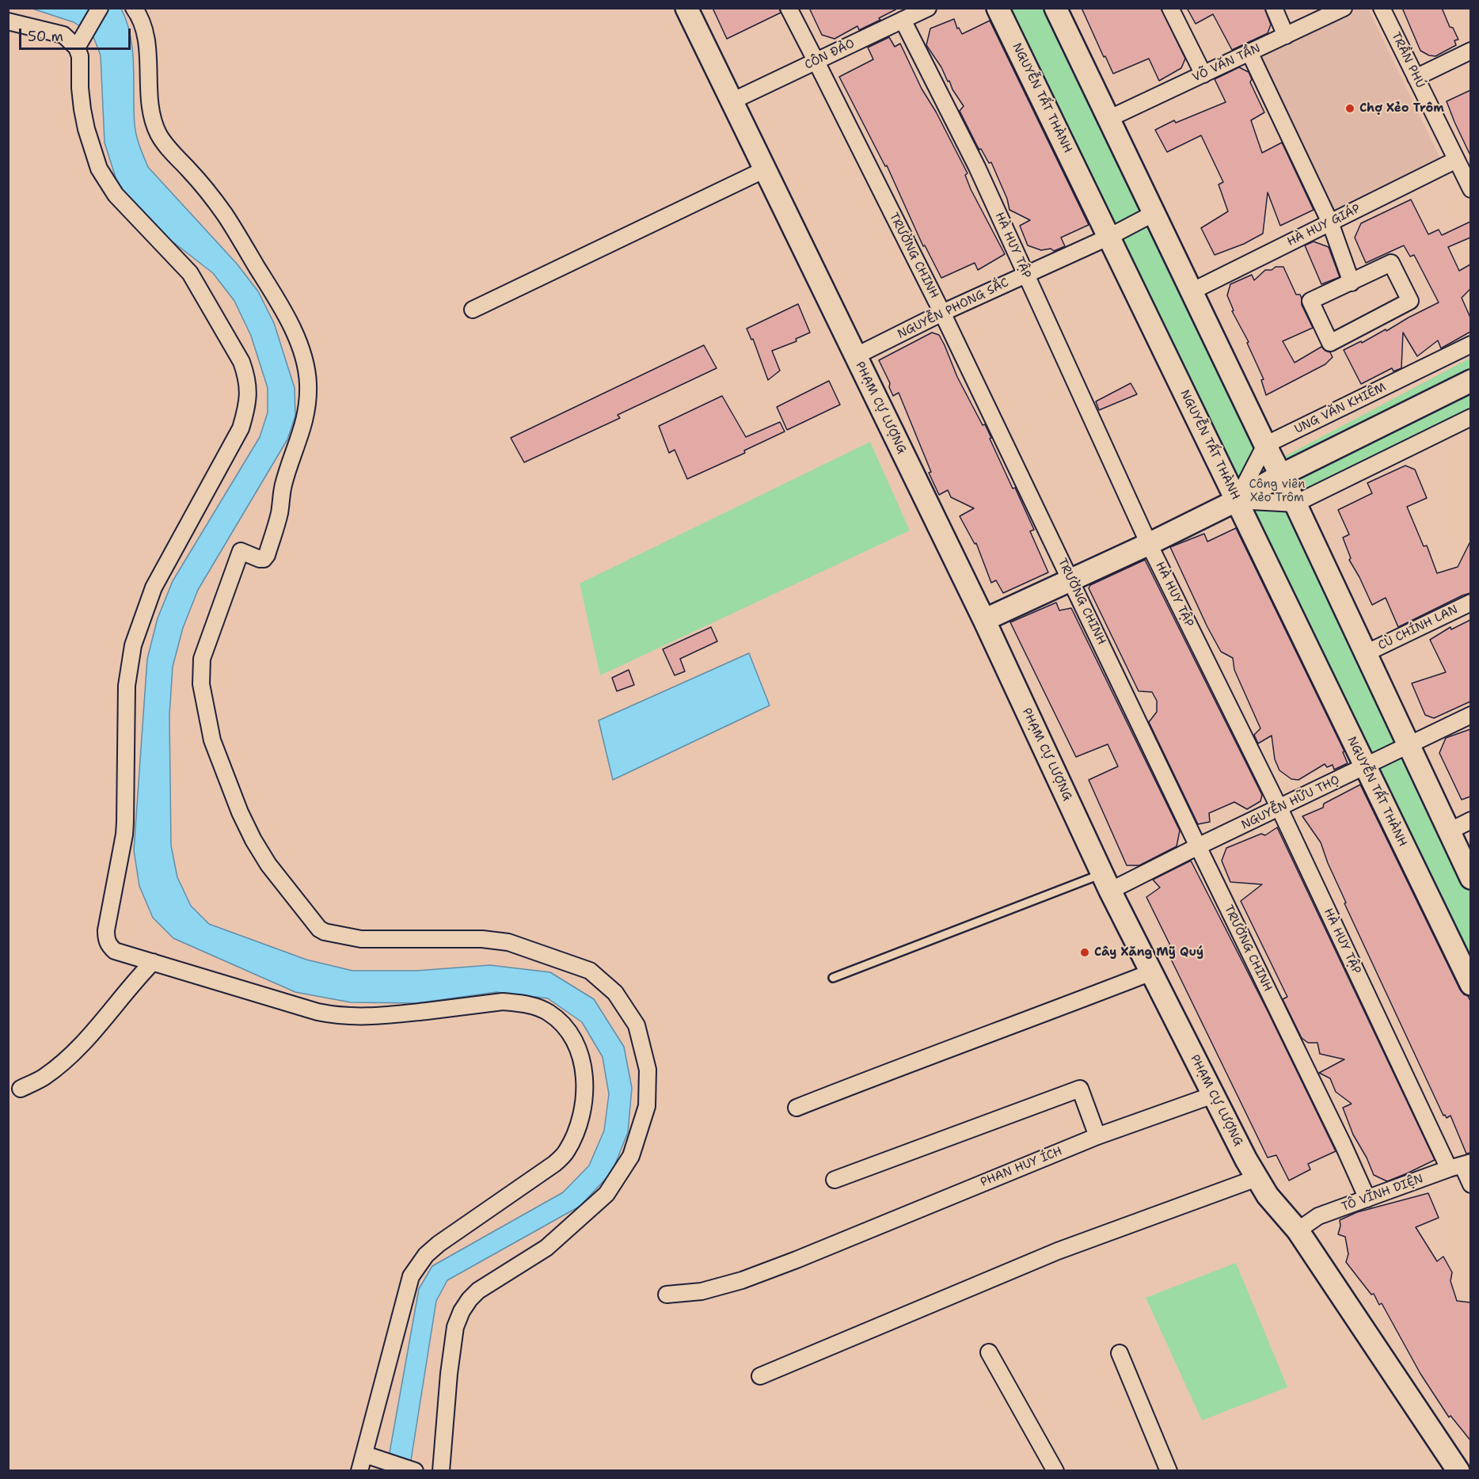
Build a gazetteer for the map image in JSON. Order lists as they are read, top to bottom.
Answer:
{
  "streets": {
    "street": [
      "CÔN ĐẢO",
      "TRẦN PHÚ",
      "VÕ VĂN TẦN",
      "NGUYỄN TẤT THÀNH",
      "HÀ HUY GIÁP",
      "HÀ HUY TẬP",
      "TRƯỜNG CHINH",
      "NGUYỄN PHONG SẮC",
      "PHẠM CỰ LƯỢNG",
      "UNG VĂN KHIÊM",
      "CÙ CHÍNH LAN",
      "NGUYỄN HỮU THỌ",
      "PHAN HUY ÍCH",
      "TÔ VĨNH DIỆN"
    ]
  },
  "crossings": [
    ["CÔN ĐẢO", "HÀ HUY TẬP"],
    ["CÔN ĐẢO", "TRƯỜNG CHINH"],
    ["CÔN ĐẢO", "PHẠM CỰ LƯỢNG"],
    ["TRẦN PHÚ", "HÀ HUY GIÁP"],
    ["NGUYỄN TẤT THÀNH", "NGUYỄN PHONG SẮC"],
    ["NGUYỄN TẤT THÀNH", "NGUYỄN HỮU THỌ"],
    ["HÀ HUY TẬP", "NGUYỄN PHONG SẮC"],
    ["HÀ HUY TẬP", "NGUYỄN HỮU THỌ"],
    ["HÀ HUY TẬP", "TÔ VĨNH DIỆN"],
    ["TRƯỜNG CHINH", "NGUYỄN PHONG SẮC"],
    ["TRƯỜNG CHINH", "NGUYỄN HỮU THỌ"],
    ["TRƯỜNG CHINH", "TÔ VĨNH DIỆN"],
    ["NGUYỄN PHONG SẮC", "PHẠM CỰ LƯỢNG"],
    ["PHẠM CỰ LƯỢNG", "NGUYỄN HỮU THỌ"],
    ["PHẠM CỰ LƯỢNG", "PHAN HUY ÍCH"],
    ["PHẠM CỰ LƯỢNG", "TÔ VĨNH DIỆN"]
  ],
  "parks": ["Công viên Xẻo Trôm"],
  "places": ["Chợ Xẻo Trôm", "Cây Xăng Mỹ Quý"],
  "scale_bar": "50 m"
}
